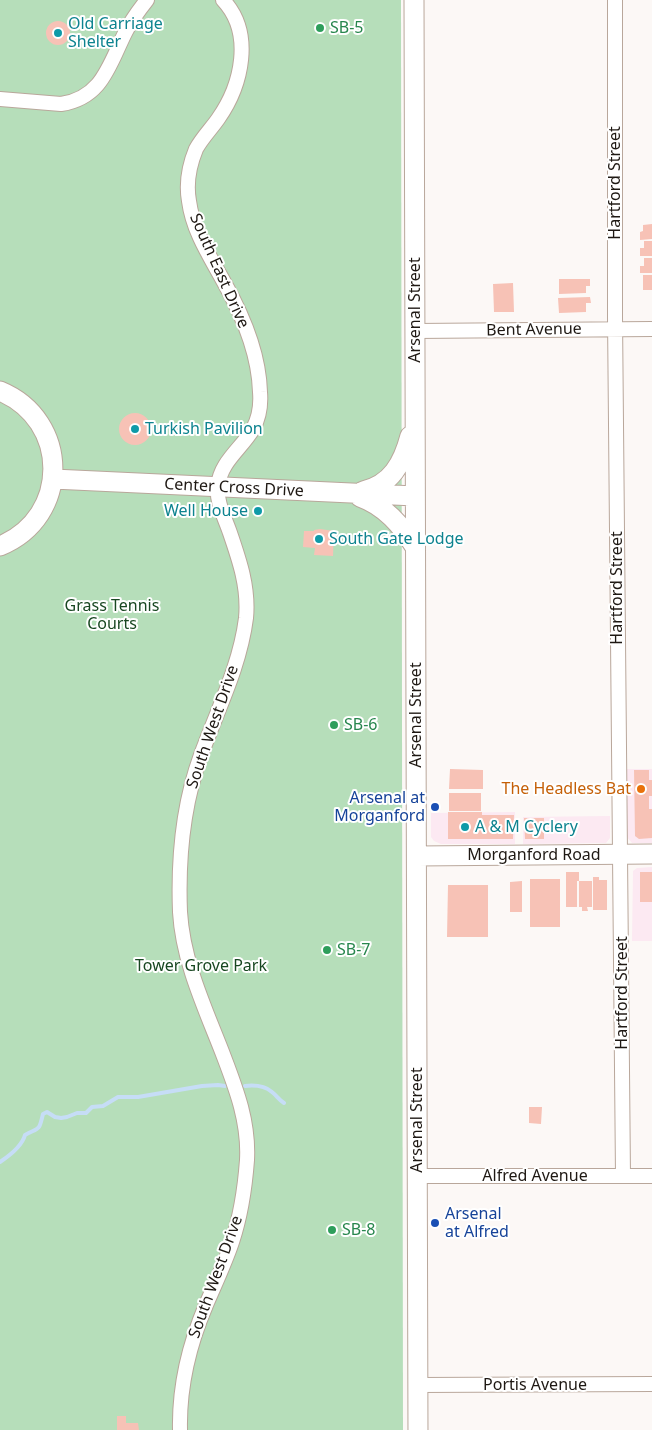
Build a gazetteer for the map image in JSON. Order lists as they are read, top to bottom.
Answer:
{
  "streets": {
    "main road": ["Arsenal Street", "Center Cross Drive", "Morganford Road"],
    "street": [
      "Hartford Street",
      "South East Drive",
      "Bent Avenue",
      "South West Drive",
      "Alfred Avenue",
      "Portis Avenue"
    ]
  },
  "crossings": [
    ["Hartford Street", "Bent Avenue"],
    ["Hartford Street", "Morganford Road"],
    ["Hartford Street", "Alfred Avenue"],
    ["South East Drive", "Center Cross Drive"],
    ["South East Drive", "South West Drive"],
    ["Arsenal Street", "Bent Avenue"],
    ["Arsenal Street", "Center Cross Drive"],
    ["Arsenal Street", "Morganford Road"],
    ["Arsenal Street", "Alfred Avenue"],
    ["Arsenal Street", "Portis Avenue"],
    ["Center Cross Drive", "South West Drive"]
  ],
  "parks": ["Grass Tennis Courts", "Tower Grove Park"],
  "places": [
    "SB-5",
    "Old Carriage Shelter",
    "Turkish Pavilion",
    "Well House",
    "South Gate Lodge",
    "SB-6",
    "The Headless Bat",
    "Arsenal at Morganford",
    "A & M Cyclery",
    "SB-7",
    "Arsenal at Alfred",
    "SB-8"
  ]
}
